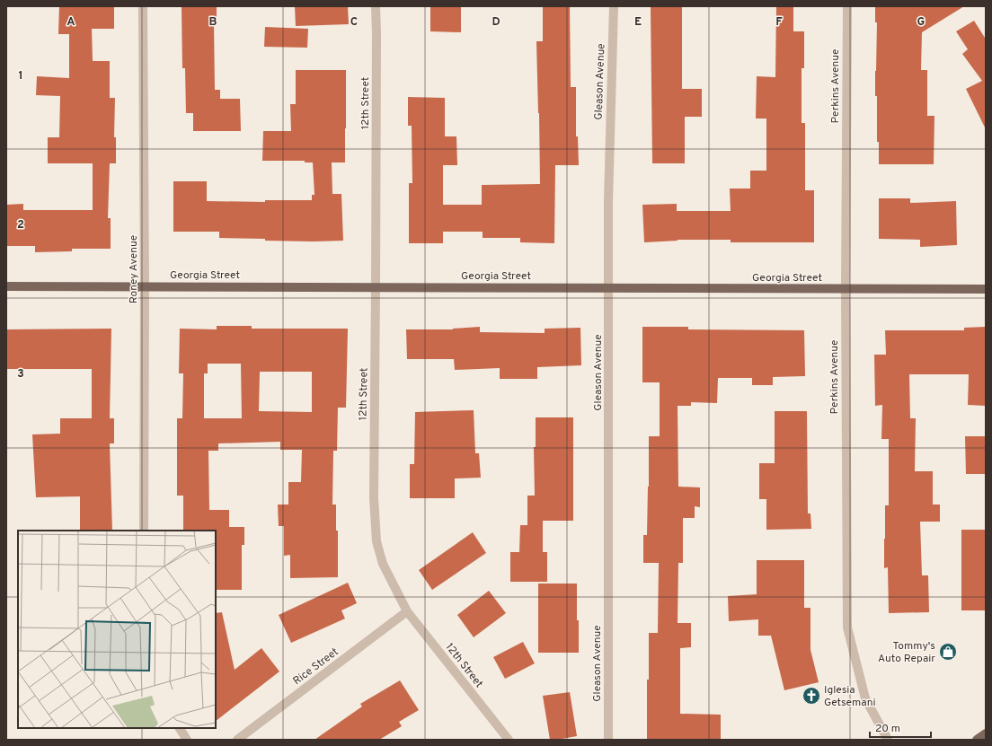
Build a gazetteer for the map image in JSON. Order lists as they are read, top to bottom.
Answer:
{
  "streets": {
    "main road": ["Georgia Street"],
    "street": [
      "Gleason Avenue",
      "Perkins Avenue",
      "12th Street",
      "Roney Avenue",
      "Rice Street"
    ]
  },
  "crossings": [
    ["Gleason Avenue", "Georgia Street"],
    ["Perkins Avenue", "Georgia Street"],
    ["12th Street", "Georgia Street"],
    ["12th Street", "Rice Street"],
    ["Roney Avenue", "Georgia Street"]
  ],
  "places": {
    "shop": ["Tommy's Auto Repair"],
    "church": ["Iglesia Getsemani"]
  },
  "scale_bar": "20 m",
  "grid": {
    "columns": [
      "A",
      "B",
      "C",
      "D",
      "E",
      "F",
      "G"
    ],
    "rows": ["1", "2", "3"]
  }
}
